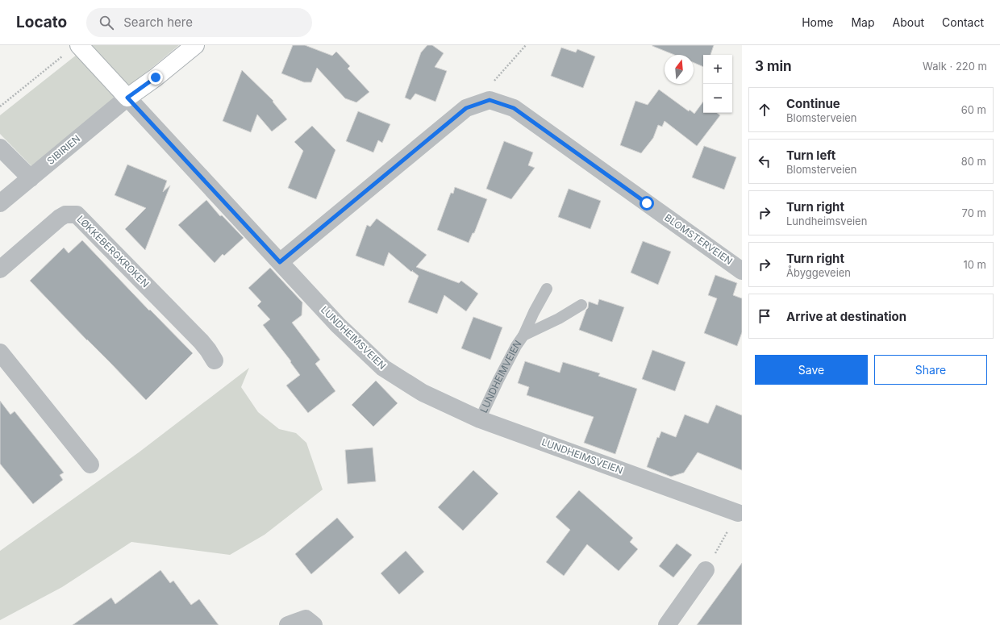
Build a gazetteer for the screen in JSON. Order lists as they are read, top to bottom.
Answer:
{
  "streets": {
    "street": [
      "SIBIRIEN",
      "BLOMSTERVEIEN",
      "LØKKEBERGKROKEN",
      "LUNDHEIMSVEIEN"
    ],
    "lane": ["LUNDHEIMVEIEN"]
  },
  "crossings": [
    ["SIBIRIEN", "LUNDHEIMSVEIEN"],
    ["LUNDHEIMSVEIEN", "LUNDHEIMVEIEN"]
  ],
  "north": "top",
  "page": {
    "header": "Locato",
    "search": "Search here",
    "nav": [
      "Home",
      "Map",
      "About",
      "Contact"
    ],
    "heading": ["3 min", "Walk · 220 m"],
    "map_buttons": ["+", "−"],
    "list": [
      ["Continue", "Blomsterveien", "60 m"],
      ["Turn left", "Blomsterveien", "80 m"],
      ["Turn right", "Lundheimsveien", "70 m"],
      ["Turn right", "Åbyggeveien", "10 m"],
      "Arrive at destination"
    ],
    "buttons": ["Save", "Share"]
  }
}
